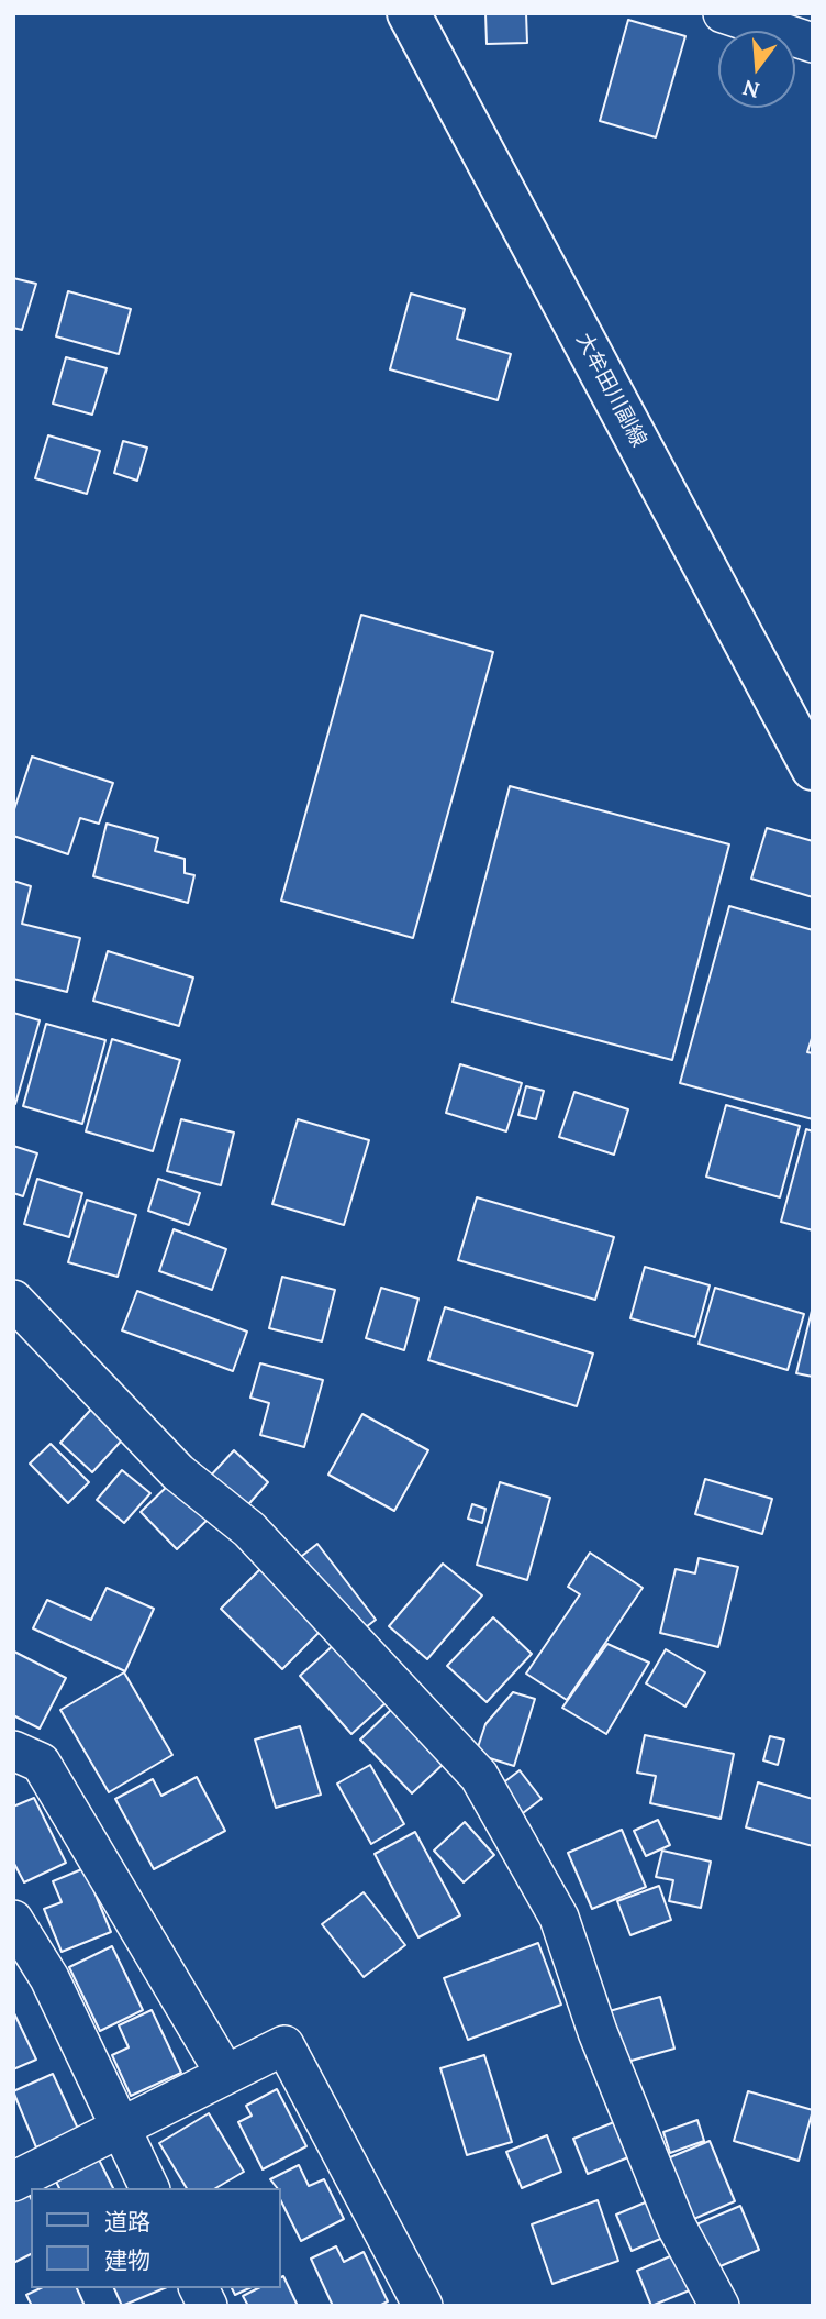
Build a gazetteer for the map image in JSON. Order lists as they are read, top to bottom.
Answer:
{
  "streets": {
    "main road": ["大牟田川副線"]
  },
  "legend": ["道路", "建物"],
  "north": "bottom"
}
